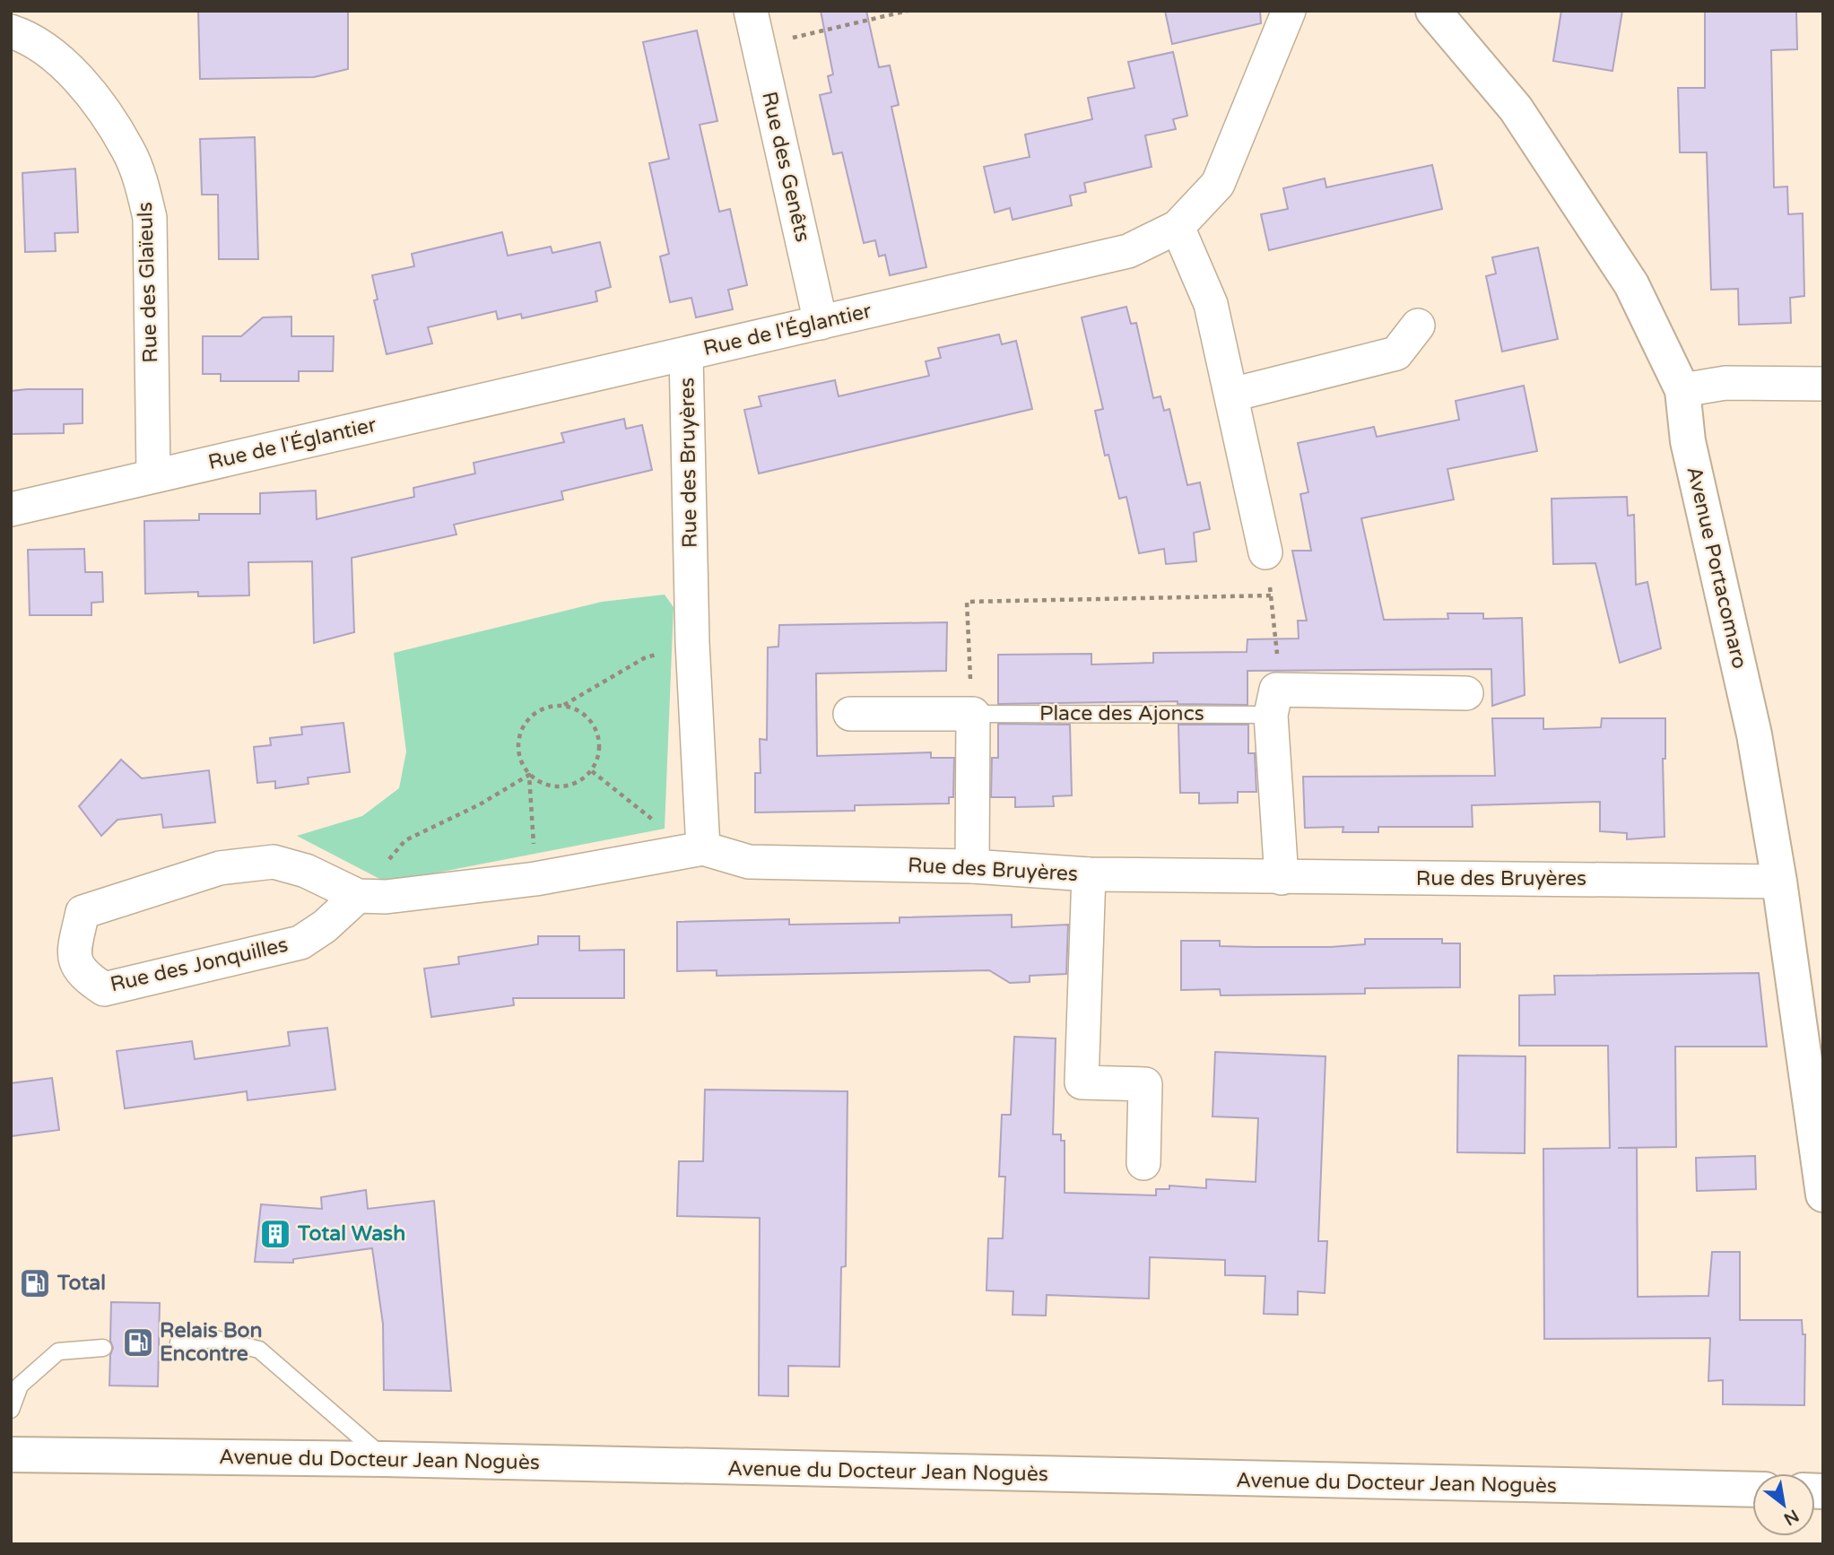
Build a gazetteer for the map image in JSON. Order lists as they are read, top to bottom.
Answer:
{
  "streets": {
    "main road": ["Avenue Portacomaro", "Avenue du Docteur Jean Noguès"],
    "street": [
      "Rue des Genêts",
      "Rue des Glaïeuls",
      "Rue de l'Églantier",
      "Rue des Bruyères",
      "Rue des Jonquilles"
    ],
    "lane": ["Place des Ajoncs"]
  },
  "crossings": [
    ["Rue des Genêts", "Rue de l'Églantier"],
    ["Rue des Glaïeuls", "Rue de l'Églantier"],
    ["Rue de l'Églantier", "Rue des Bruyères"],
    ["Rue des Bruyères", "Avenue Portacomaro"],
    ["Rue des Bruyères", "Rue des Jonquilles"]
  ],
  "places": {
    "building": ["Total Wash"],
    "fuel station": ["Total", "Relais Bon Encontre"]
  },
  "north": "bottom right"
}
